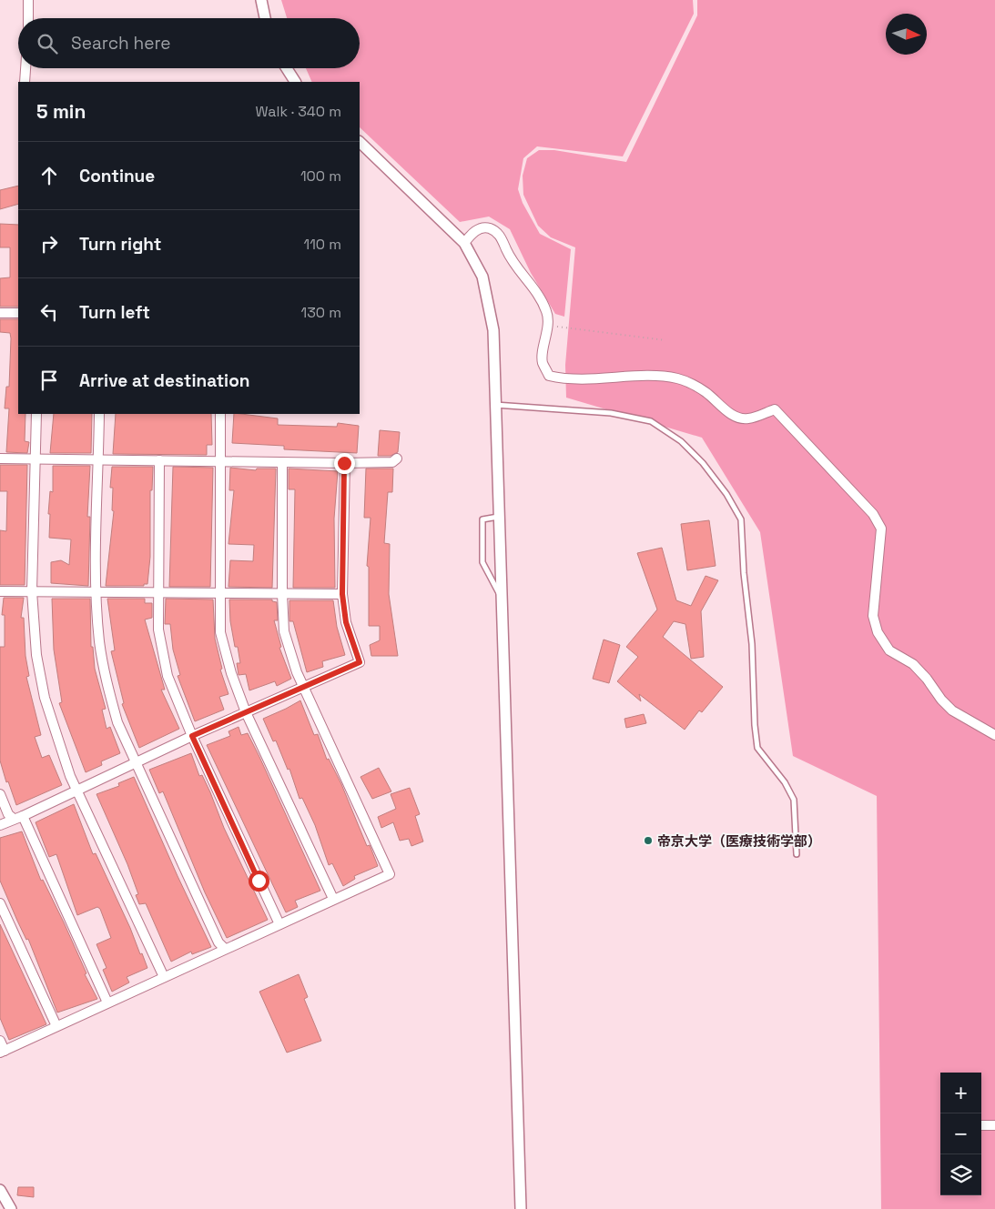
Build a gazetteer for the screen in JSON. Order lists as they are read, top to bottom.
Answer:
{
  "places": ["帝京大学（医療技術学部）"],
  "north": "right",
  "page": {
    "search": "Search here",
    "heading": ["5 min", "Walk · 340 m"],
    "list": [
      ["Continue", "100 m"],
      ["Turn right", "110 m"],
      ["Turn left", "130 m"],
      "Arrive at destination"
    ],
    "map_buttons": ["+", "−"]
  }
}
